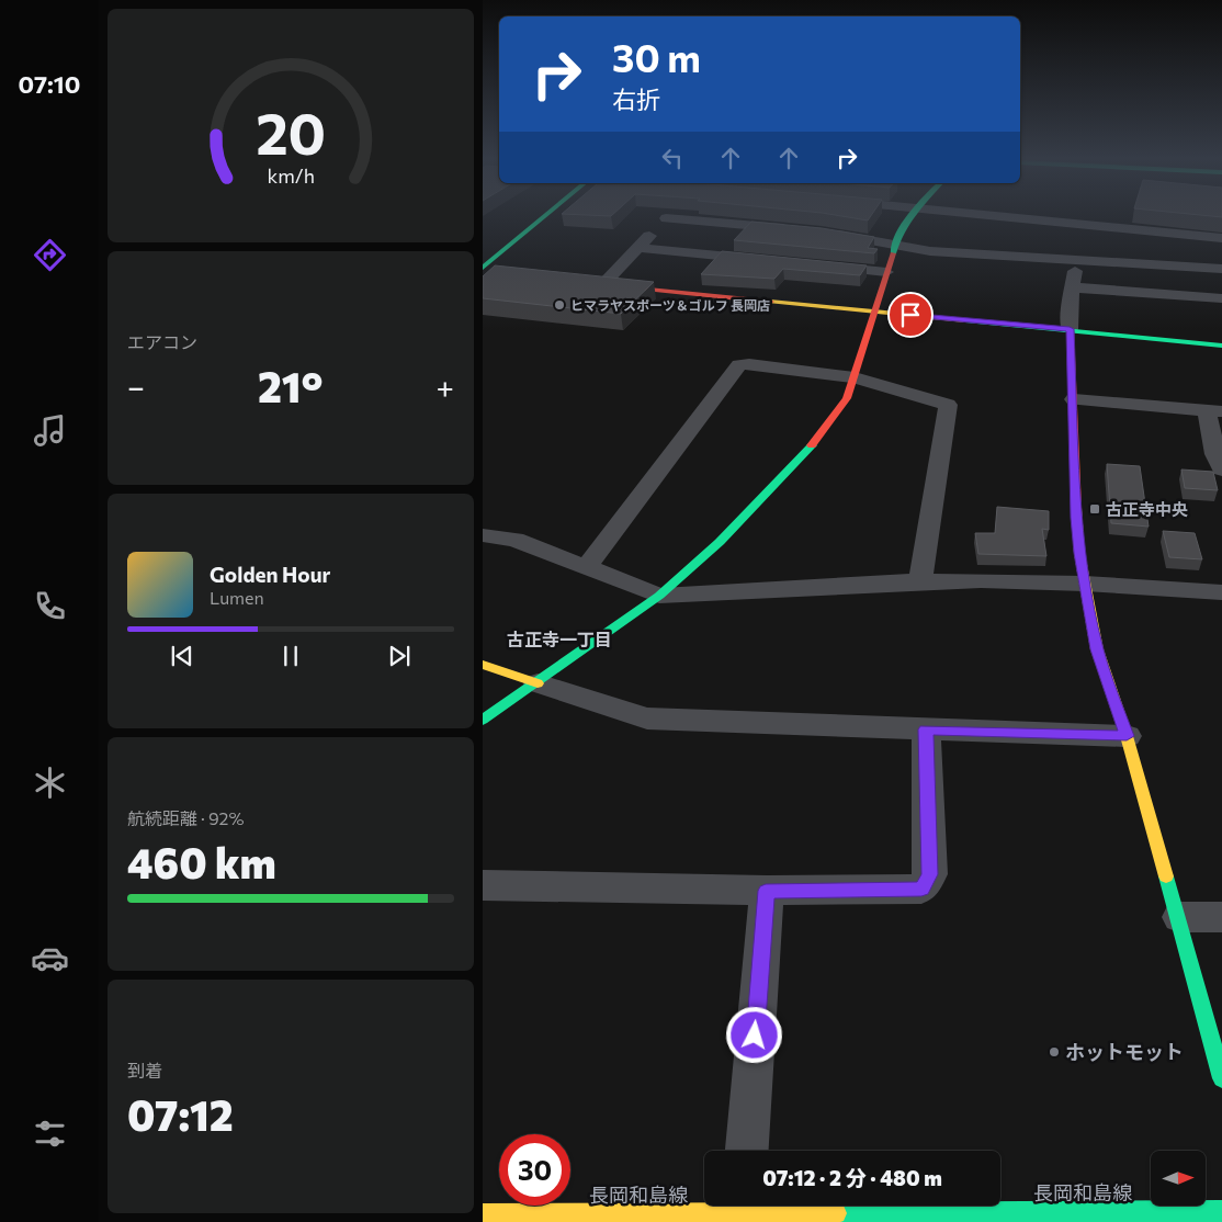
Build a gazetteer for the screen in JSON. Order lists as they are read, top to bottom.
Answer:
{
  "streets": {
    "main road": ["長岡和島線"]
  },
  "districts": ["古正寺一丁目"],
  "places": {
    "other": ["ヒマラヤスポーツ＆ゴルフ 長岡店", "ホットモット"],
    "transit": ["古正寺中央"]
  },
  "north": "right",
  "page": {
    "tabs": "07:10",
    "turn": ["30 m", "右折"],
    "tile": [
      "エアコン",
      ["航続距離 · 92%", "460 km"],
      ["到着", "07:12"]
    ],
    "heat": ["−", "21°", "+"],
    "song": ["Golden Hour", "Lumen"],
    "limit": "30",
    "trip": "07:12 · 2 分 · 480 m",
    "gauge": ["20", "km/h"]
  }
}
